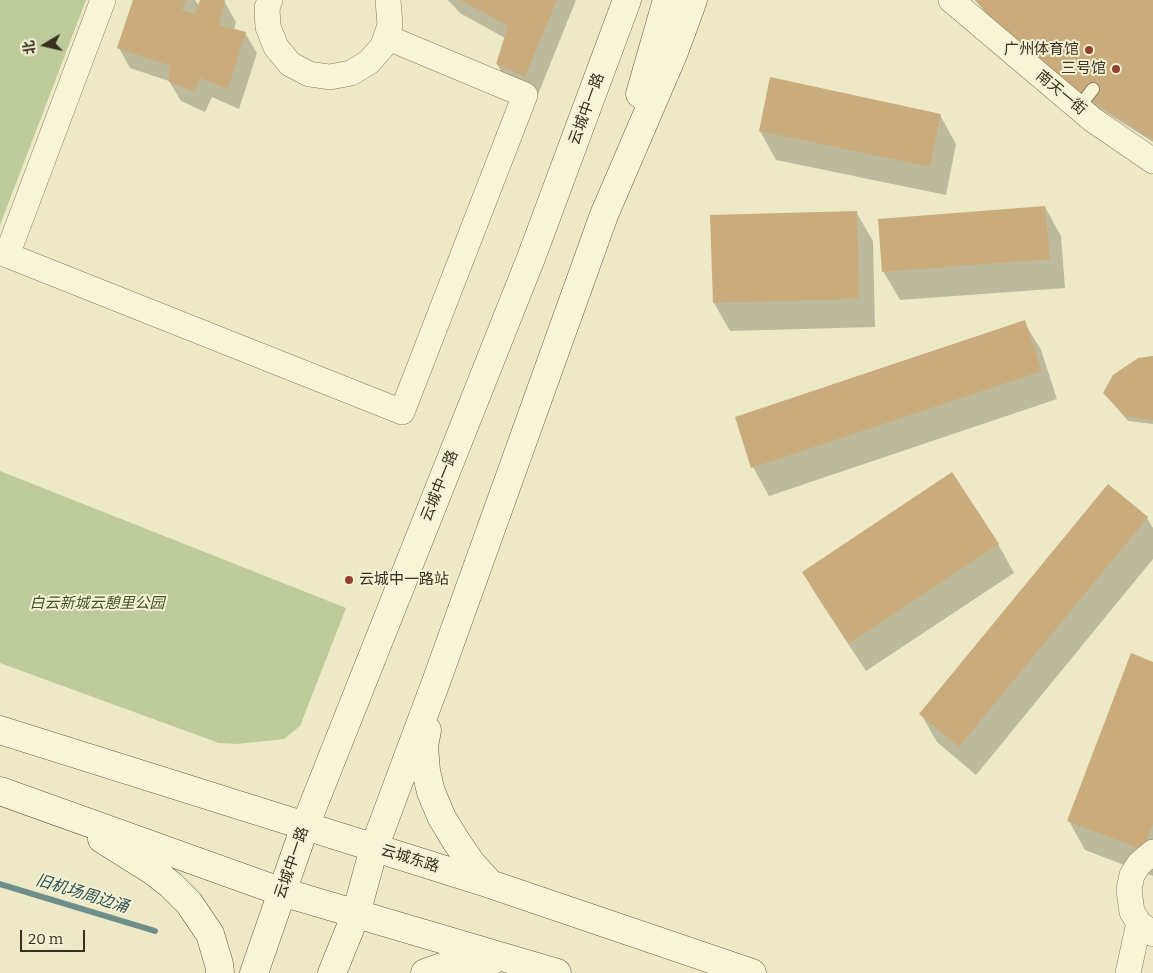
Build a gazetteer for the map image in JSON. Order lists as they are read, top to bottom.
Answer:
{
  "streets": {
    "main road": ["云城中一路", "云城东路"],
    "street": ["南天一街"]
  },
  "crossings": [
    ["云城中一路", "云城东路"]
  ],
  "water": ["旧机场周边涌"],
  "parks": ["白云新城云憩里公园"],
  "places": ["广州体育馆", "三号馆", "云城中一路站"],
  "scale_bar": "20 m",
  "north": "left"
}
